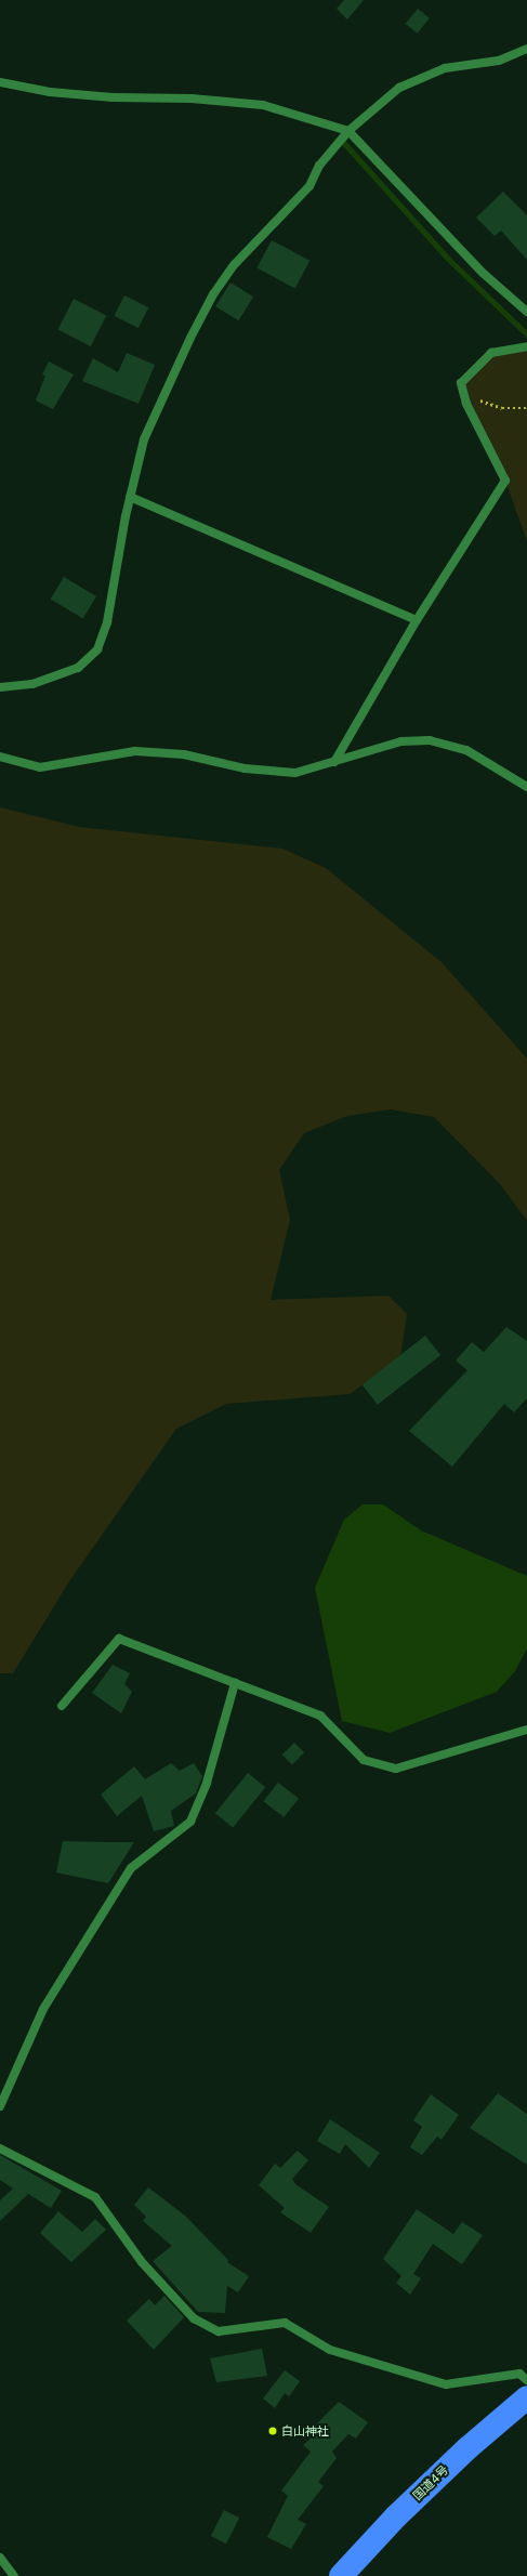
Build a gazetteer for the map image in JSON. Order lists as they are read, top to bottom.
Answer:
{
  "streets": {
    "highway": ["国道4号"]
  },
  "places": ["白山神社"]
}
